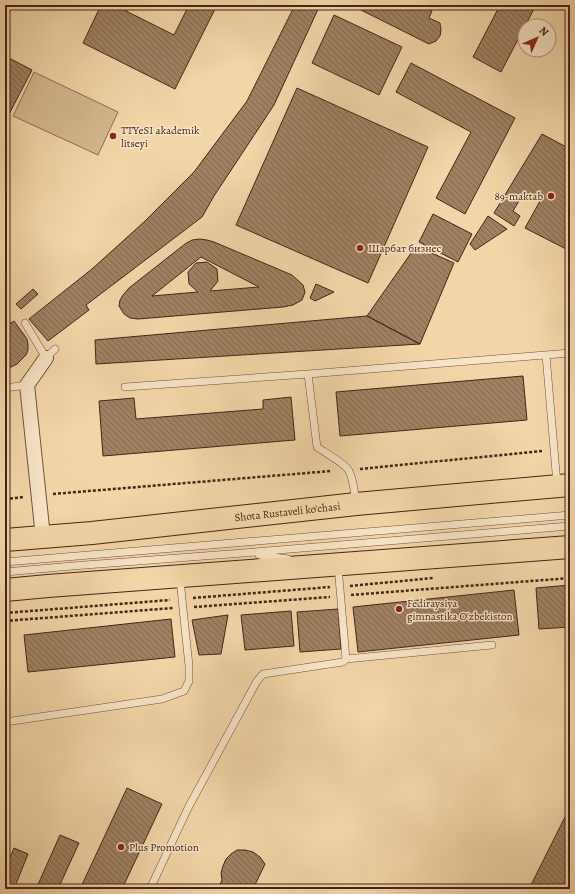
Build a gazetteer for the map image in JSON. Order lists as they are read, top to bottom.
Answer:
{
  "streets": {
    "main road": ["Shota Rustaveli ko'chasi"]
  },
  "places": [
    "TTYeSI akademik litseyi",
    "89-maktab",
    "Шарбат бизнес",
    "Fediraysiya gimnastika O'zbekiston",
    "Plus Promotion"
  ],
  "north": "top right"
}
